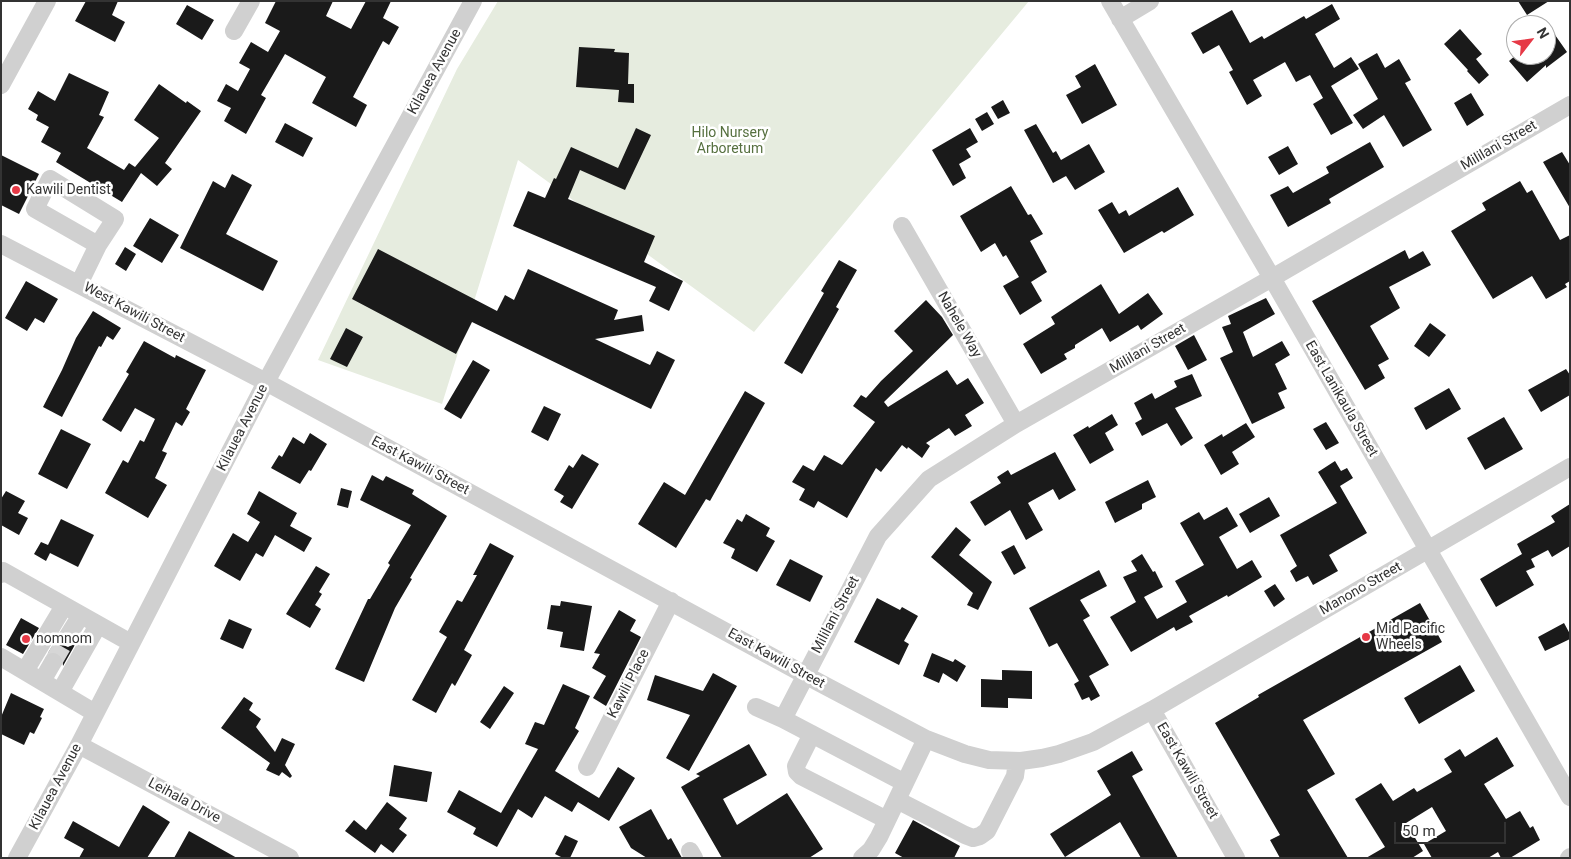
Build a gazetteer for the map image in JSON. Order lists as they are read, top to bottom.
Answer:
{
  "streets": {
    "street": [
      "Kilauea Avenue",
      "Mililani Street",
      "West Kawili Street",
      "Nahele Way",
      "East Lanikaula Street",
      "East Kawili Street",
      "Manono Street",
      "Kawili Place",
      "Leihala Drive"
    ]
  },
  "crossings": [
    ["Kilauea Avenue", "West Kawili Street"],
    ["Kilauea Avenue", "East Kawili Street"],
    ["Kilauea Avenue", "Leihala Drive"],
    ["Mililani Street", "Nahele Way"],
    ["Mililani Street", "East Lanikaula Street"],
    ["Mililani Street", "East Kawili Street"],
    ["West Kawili Street", "East Kawili Street"],
    ["East Lanikaula Street", "Manono Street"],
    ["East Kawili Street", "Manono Street"],
    ["East Kawili Street", "Kawili Place"]
  ],
  "parks": ["Hilo Nursery Arboretum"],
  "places": ["Kawili Dentist", "Mid Pacific Wheels", "nomnom"],
  "scale_bar": "50 m",
  "north": "top right"
}
